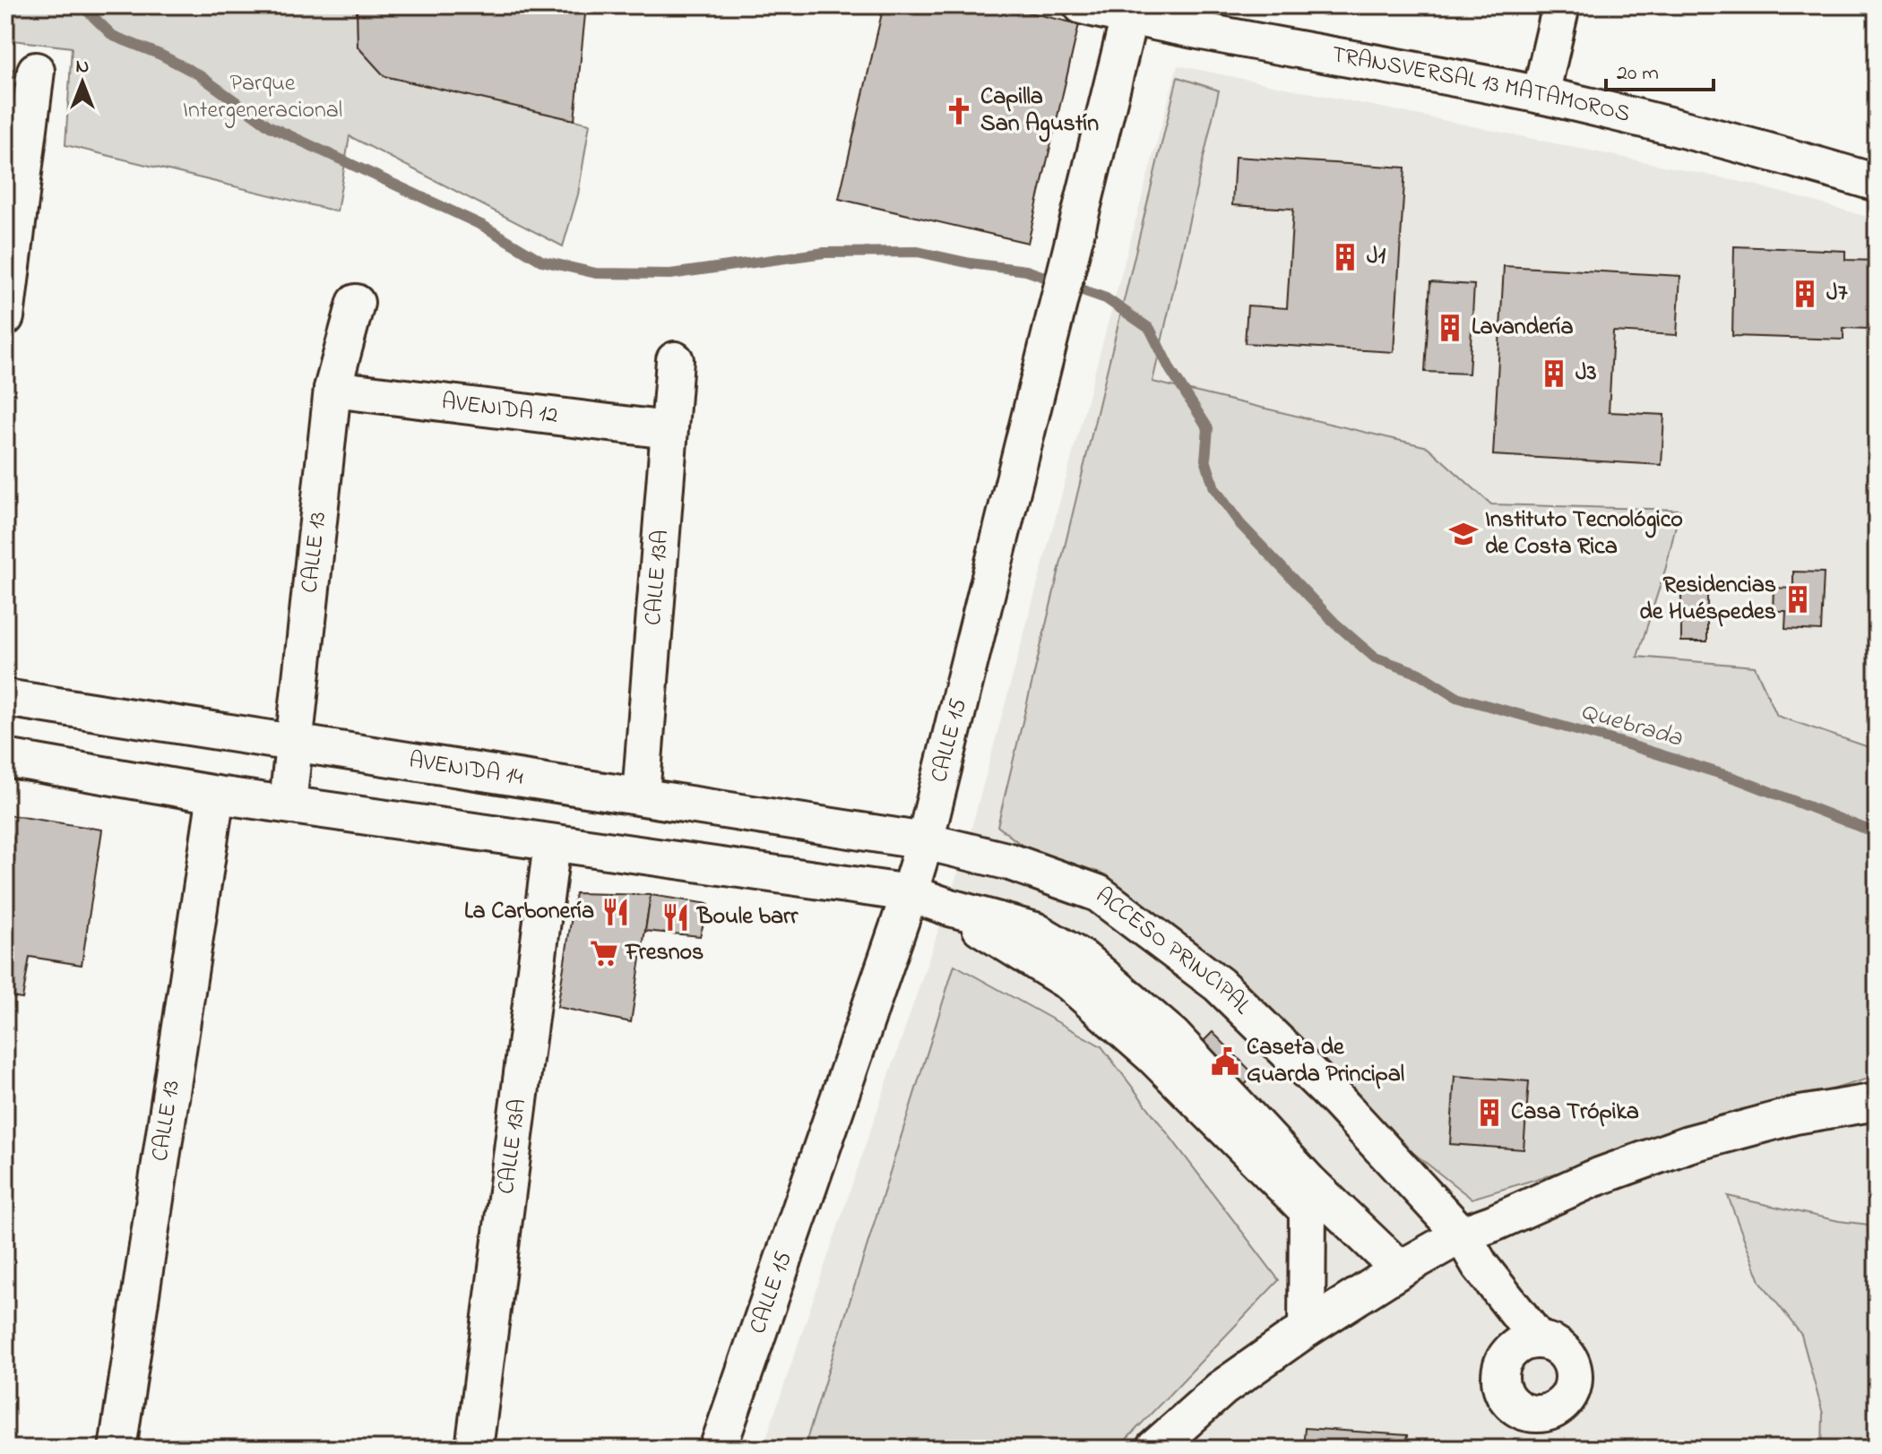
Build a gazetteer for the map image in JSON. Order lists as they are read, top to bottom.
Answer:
{
  "streets": {
    "street": [
      "TRANSVERSAL 13 MATAMOROS",
      "AVENIDA 12",
      "CALLE 13",
      "CALLE 13A",
      "CALLE 15",
      "AVENIDA 14",
      "ACCESO PRINCIPAL"
    ]
  },
  "crossings": [
    ["TRANSVERSAL 13 MATAMOROS", "CALLE 15"],
    ["AVENIDA 12", "CALLE 13"],
    ["AVENIDA 12", "CALLE 13A"],
    ["CALLE 13", "AVENIDA 14"],
    ["CALLE 13A", "AVENIDA 14"],
    ["CALLE 15", "AVENIDA 14"],
    ["CALLE 15", "ACCESO PRINCIPAL"],
    ["AVENIDA 14", "ACCESO PRINCIPAL"]
  ],
  "water": ["Quebrada"],
  "parks": ["Parque Intergeneracional"],
  "places": {
    "church": ["Capilla San Agustín"],
    "building": [
      "J1",
      "J7",
      "Lavandería",
      "J3",
      "Residencias de Huéspedes",
      "Casa Trópika"
    ],
    "school or university": ["Instituto Tecnológico de Costa Rica"],
    "restaurant": ["La Carbonería", "Boule barr"],
    "supermarket": ["Fresnos"],
    "public building": ["Caseta de Guarda Principal"]
  },
  "scale_bar": "20 m",
  "north": "top"
}
